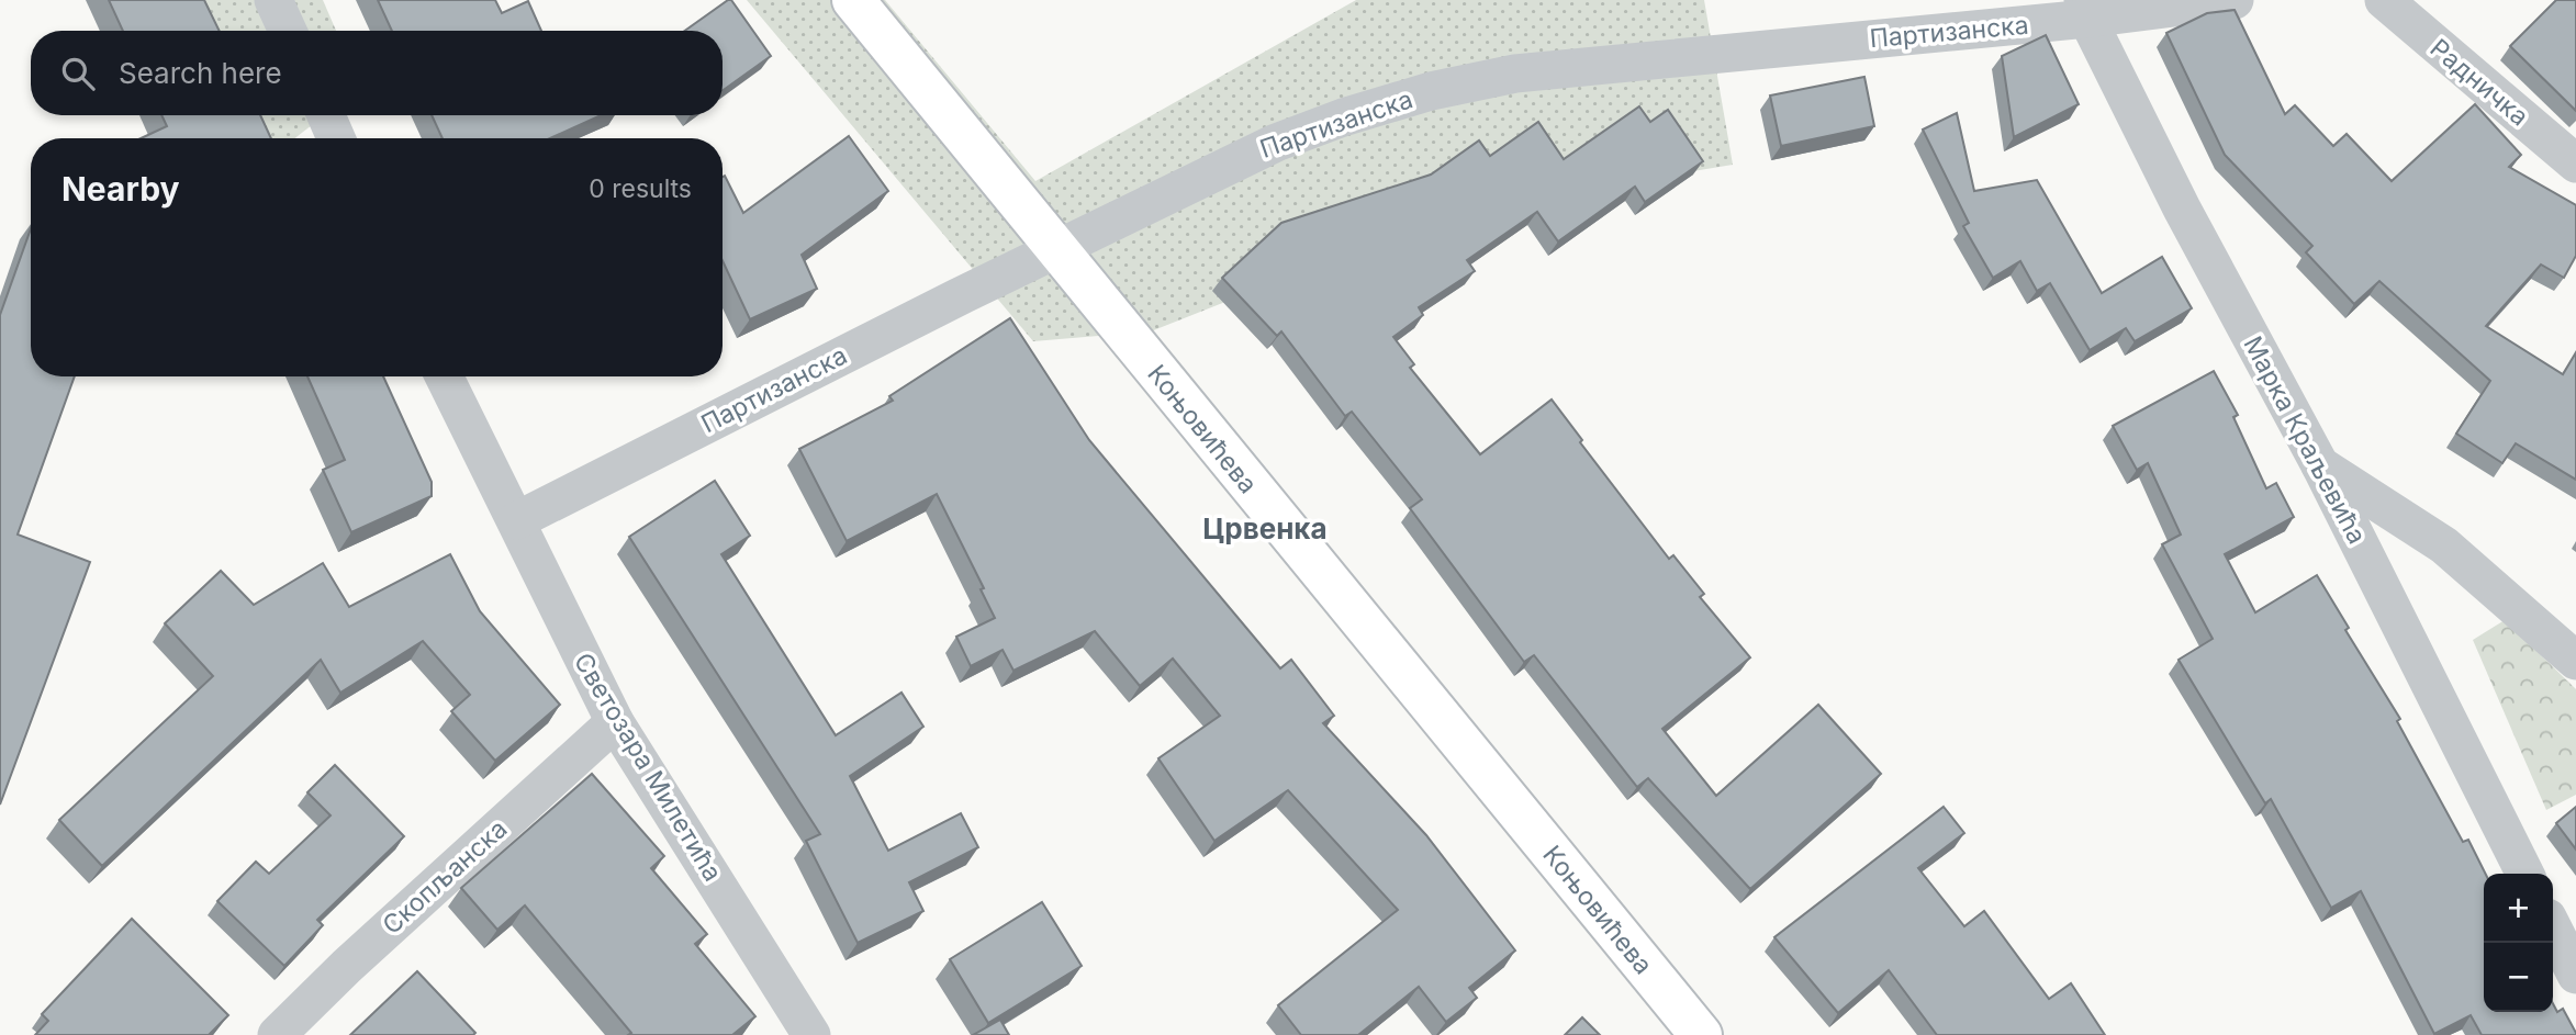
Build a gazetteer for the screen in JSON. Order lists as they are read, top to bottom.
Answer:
{
  "streets": {
    "main road": ["Коњовићева"],
    "street": [
      "Партизанска",
      "Радничка",
      "Марка Краљевића",
      "Светозара Милетића",
      "Скопљанска"
    ]
  },
  "crossings": [
    ["Партизанска", "Коњовићева"],
    ["Партизанска", "Марка Краљевића"],
    ["Партизанска", "Светозара Милетића"],
    ["Светозара Милетића", "Скопљанска"]
  ],
  "districts": ["Црвенка"],
  "page": {
    "search": "Search here",
    "heading": ["Nearby", "0 results"],
    "map_buttons": ["+", "−"]
  }
}
